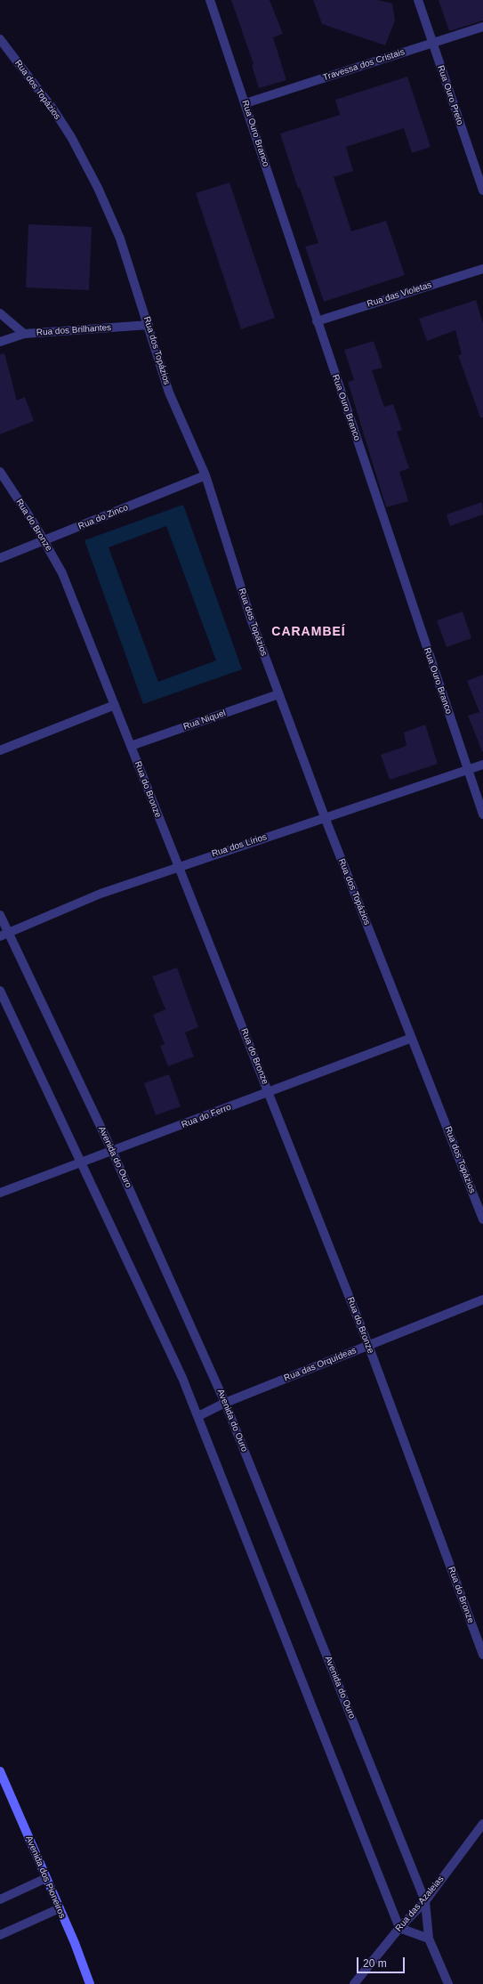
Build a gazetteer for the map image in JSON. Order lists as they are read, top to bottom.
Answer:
{
  "streets": {
    "main road": ["Avenida dos Pioneiros"],
    "street": [
      "Travessa dos Cristais",
      "Rua dos Topázios",
      "Rua Ouro Preto",
      "Rua Ouro Branco",
      "Rua das Violetas",
      "Rua dos Brilhantes",
      "Rua do Zinco",
      "Rua do Bronze",
      "Rua Niquel",
      "Rua dos Lírios",
      "Rua do Ferro",
      "Avenida do Ouro",
      "Rua das Orquídeas",
      "Rua das Azaleias"
    ]
  },
  "crossings": [
    ["Travessa dos Cristais", "Rua Ouro Preto"],
    ["Travessa dos Cristais", "Rua Ouro Branco"],
    ["Rua dos Topázios", "Rua dos Brilhantes"],
    ["Rua dos Topázios", "Rua do Zinco"],
    ["Rua dos Topázios", "Rua Niquel"],
    ["Rua dos Topázios", "Rua dos Lírios"],
    ["Rua dos Topázios", "Rua do Ferro"],
    ["Rua Ouro Branco", "Rua das Violetas"],
    ["Rua Ouro Branco", "Rua dos Lírios"],
    ["Rua do Zinco", "Rua do Bronze"],
    ["Rua do Bronze", "Rua Niquel"],
    ["Rua do Bronze", "Rua dos Lírios"],
    ["Rua do Bronze", "Rua do Ferro"],
    ["Rua do Bronze", "Rua das Orquídeas"],
    ["Rua dos Lírios", "Avenida do Ouro"],
    ["Rua do Ferro", "Avenida do Ouro"],
    ["Avenida do Ouro", "Rua das Orquídeas"],
    ["Avenida do Ouro", "Rua das Azaleias"]
  ],
  "districts": ["CARAMBEÍ"],
  "scale_bar": "20 m"
}
